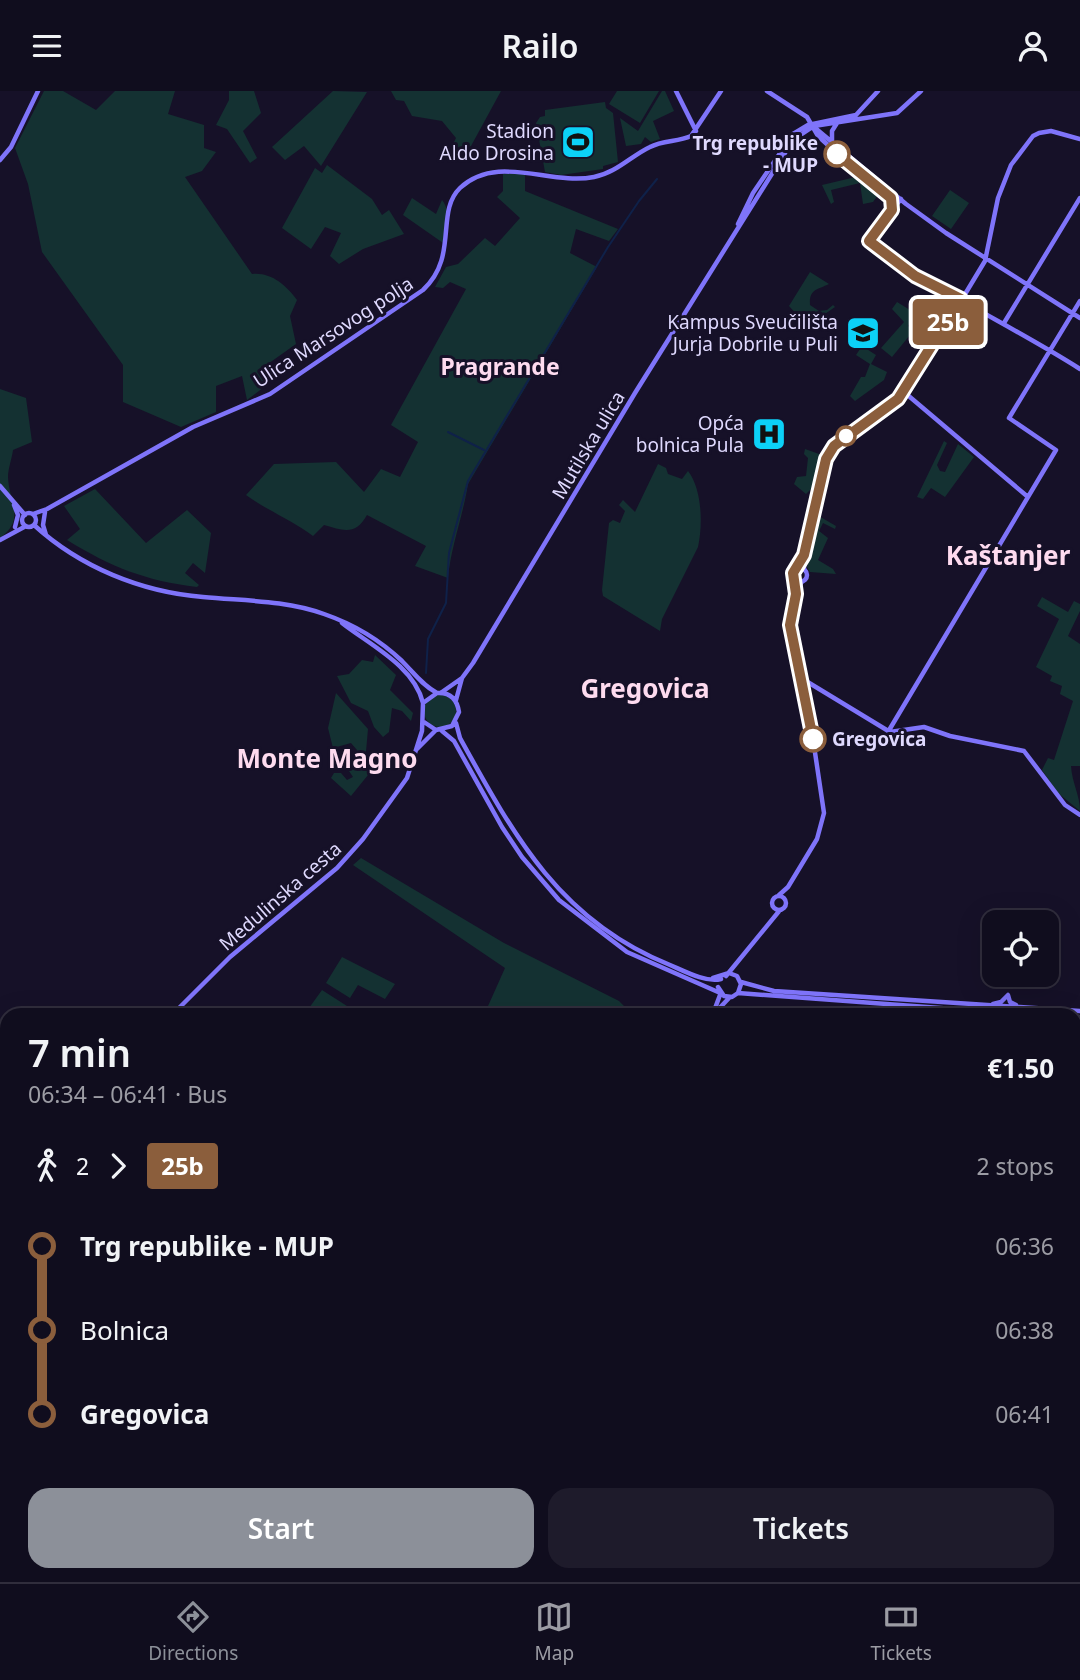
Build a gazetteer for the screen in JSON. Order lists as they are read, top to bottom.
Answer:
{
  "streets": {
    "main road": ["Ulica Marsovog polja", "Mutilska ulica", "Medulinska cesta"]
  },
  "crossings": [
    ["Mutilska ulica", "Medulinska cesta"]
  ],
  "districts": [
    "Pragrande",
    "Kaštanjer",
    "Gregovica",
    "Monte Magno"
  ],
  "places": {
    "sports": ["Stadion Aldo Drosina"],
    "other": ["Trg republike - MUP", "Gregovica"],
    "school or university": ["Kampus Sveučilišta Jurja Dobrile u Puli"],
    "hospital": ["Opća bolnica Pula"]
  },
  "lines": ["bus line 25b"],
  "page": {
    "header": "Railo",
    "on_map": "25b",
    "heading": ["7 min", "06:34 – 06:41 · Bus", "€1.50"],
    "legs": ["2", "25b", "2 stops"],
    "list": [
      {
        "name": "Trg republike - MUP",
        "value": "06:36"
      },
      {
        "name": "Bolnica",
        "value": "06:38"
      },
      {
        "name": "Gregovica",
        "value": "06:41"
      }
    ],
    "buttons": ["Start", "Tickets"],
    "tabs": ["Directions", "Map", "Tickets"]
  }
}
